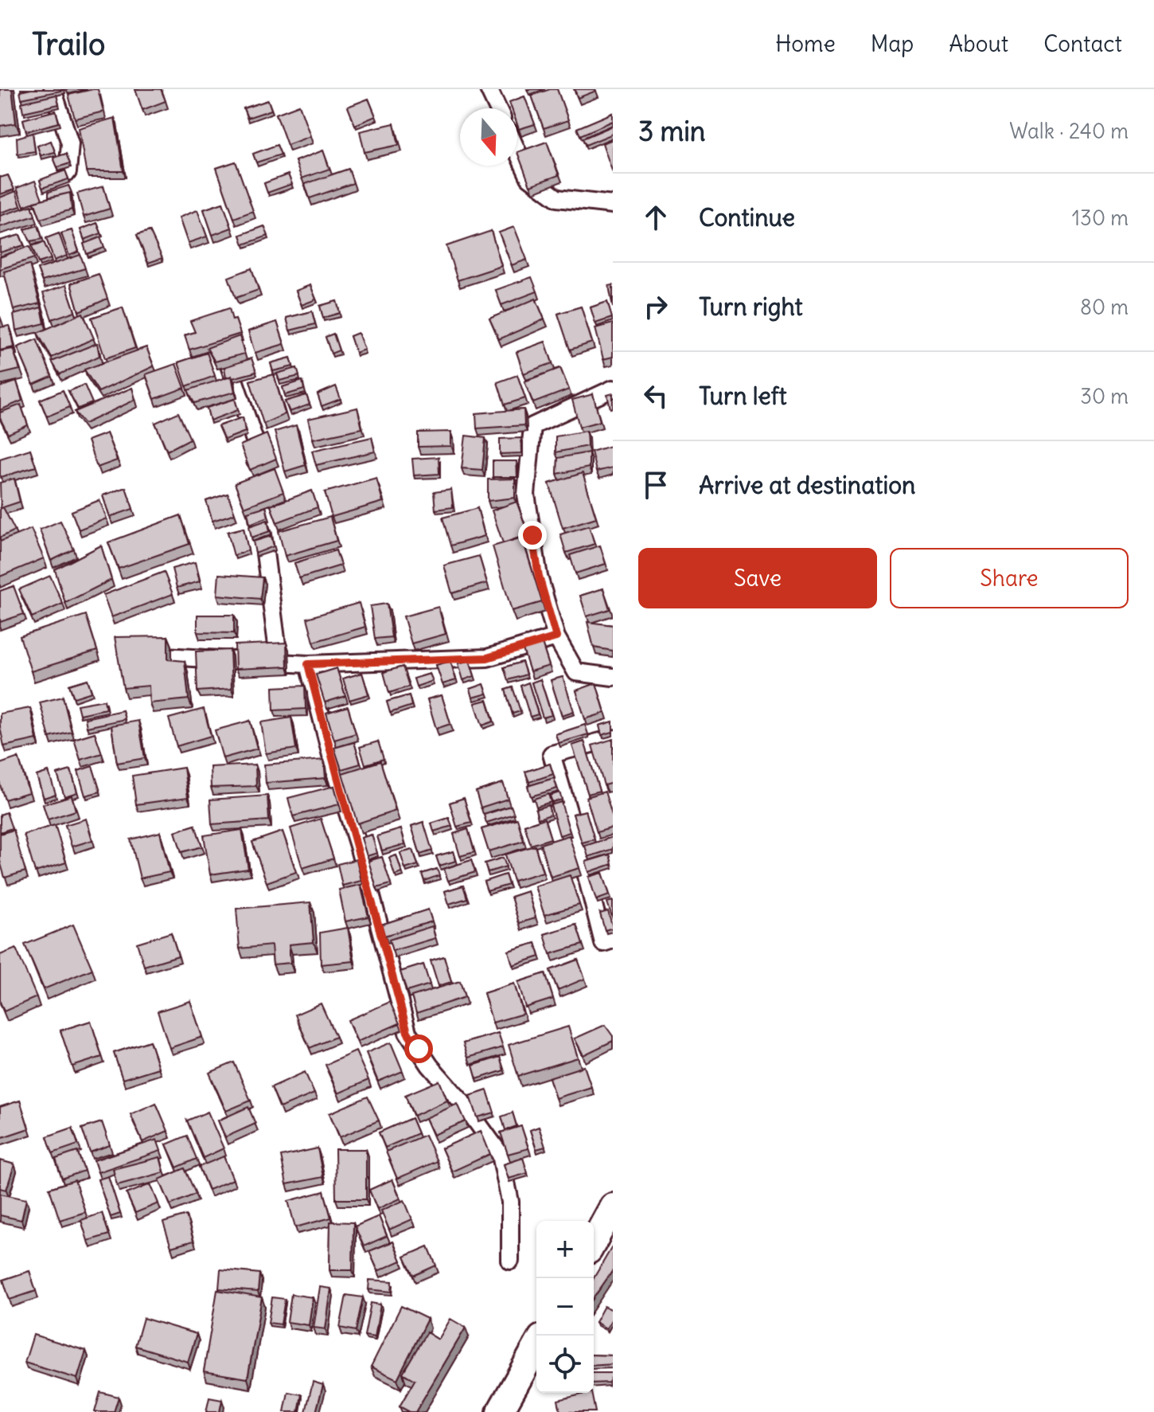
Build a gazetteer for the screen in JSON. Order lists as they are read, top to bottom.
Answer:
{
  "north": "bottom",
  "page": {
    "header": "Trailo",
    "nav": [
      "Home",
      "Map",
      "About",
      "Contact"
    ],
    "heading": ["3 min", "Walk · 240 m"],
    "list": [
      ["Continue", "130 m"],
      ["Turn right", "80 m"],
      ["Turn left", "30 m"],
      "Arrive at destination"
    ],
    "buttons": ["Save", "Share"],
    "map_buttons": ["+", "−"]
  }
}
